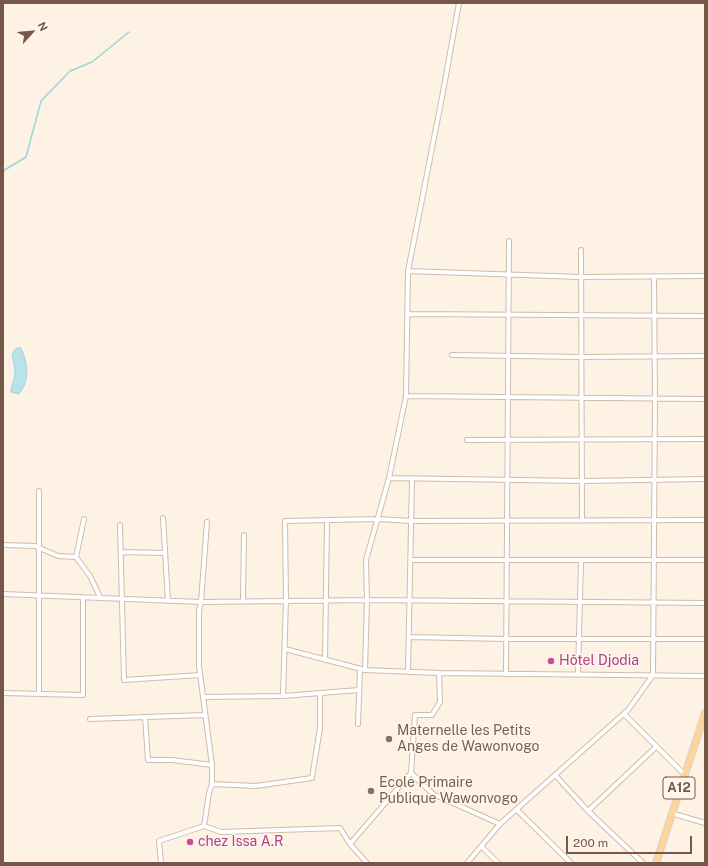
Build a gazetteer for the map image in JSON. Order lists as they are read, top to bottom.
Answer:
{
  "streets": {
    "main road": ["A12"]
  },
  "places": [
    "Hôtel Djodia",
    "Maternelle les Petits Anges de Wawonvogo",
    "Ecole Primaire Publique Wawonvogo",
    "chez Issa A.R"
  ],
  "scale_bar": "200 m",
  "north": "top right"
}
